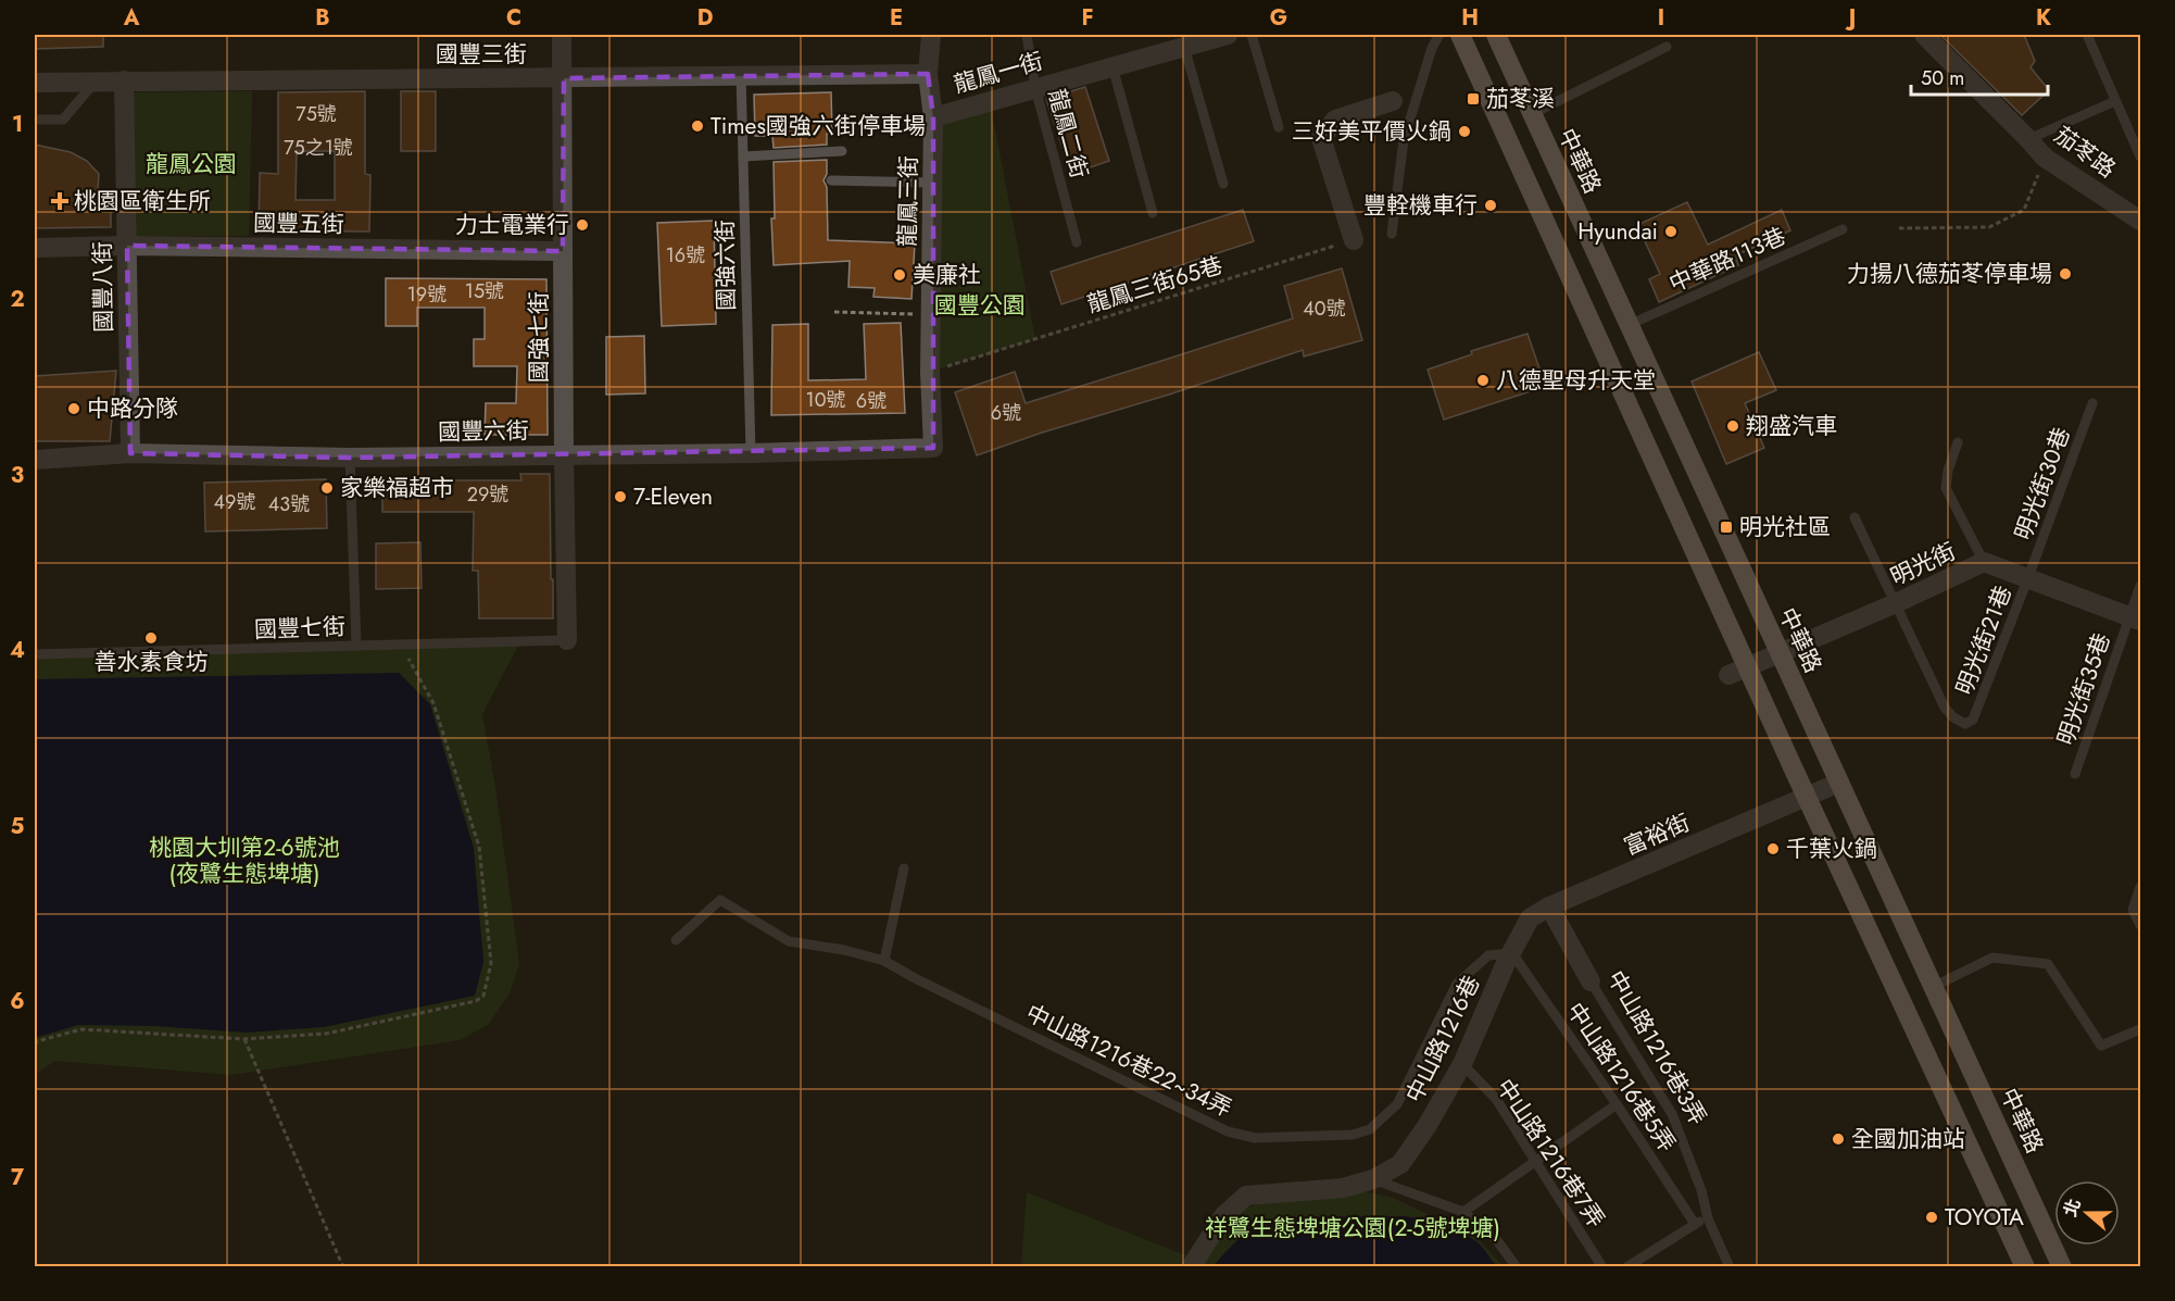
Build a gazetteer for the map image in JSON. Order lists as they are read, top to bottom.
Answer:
{
  "streets": {
    "main road": ["中華路"],
    "street": [
      "國豐三街",
      "龍鳳一街",
      "茄苳路",
      "龍鳳三街",
      "國豐五街",
      "國豐八街",
      "國強七街",
      "國豐六街",
      "明光街",
      "富裕街",
      "中山路1216巷",
      "中山路1216巷3弄"
    ],
    "lane": [
      "龍鳳二街",
      "中華路113巷",
      "國強六街",
      "明光街30巷",
      "國豐七街",
      "明光街21巷",
      "明光街35巷",
      "中山路1216巷22~34弄",
      "中山路1216巷5弄",
      "中山路1216巷7弄"
    ],
    "path": ["龍鳳三街65巷"]
  },
  "crossings": [
    ["國豐三街", "龍鳳三街"],
    ["國豐三街", "國強六街"],
    ["國豐三街", "國豐八街"],
    ["國豐三街", "國強七街"],
    ["龍鳳一街", "龍鳳二街"],
    ["龍鳳一街", "龍鳳三街"],
    ["中華路", "中華路113巷"],
    ["中華路", "明光街"],
    ["中華路", "富裕街"],
    ["龍鳳三街", "龍鳳三街65巷"],
    ["龍鳳三街", "國豐六街"],
    ["國豐五街", "國豐八街"],
    ["國豐五街", "國強七街"],
    ["國強六街", "國豐六街"],
    ["國豐八街", "國豐六街"],
    ["國強七街", "國豐六街"],
    ["國強七街", "國豐七街"],
    ["明光街30巷", "明光街"],
    ["明光街30巷", "明光街21巷"],
    ["明光街", "明光街21巷"],
    ["明光街", "明光街35巷"],
    ["富裕街", "中山路1216巷"],
    ["富裕街", "中山路1216巷3弄"],
    ["富裕街", "中山路1216巷22~34弄"],
    ["富裕街", "中山路1216巷5弄"],
    ["中山路1216巷", "中山路1216巷22~34弄"],
    ["中山路1216巷", "中山路1216巷5弄"],
    ["中山路1216巷", "中山路1216巷7弄"],
    ["中山路1216巷22~34弄", "中山路1216巷5弄"]
  ],
  "parks": [
    "龍鳳公園",
    "國豐公園",
    "桃園大圳第2-6號池 (夜鷺生態埤塘)",
    "祥鷺生態埤塘公園(2-5號埤塘)"
  ],
  "places": {
    "transit": ["茄苳溪", "明光社區"],
    "other": [
      "Times國強六街停車場",
      "三好美平價火鍋",
      "豐輇機車行",
      "力士電業行",
      "Hyundai",
      "力揚八德茄苳停車場",
      "美廉社",
      "八德聖母升天堂",
      "中路分隊",
      "翔盛汽車",
      "家樂福超市",
      "7-Eleven",
      "善水素食坊",
      "千葉火鍋",
      "全國加油站",
      "TOYOTA"
    ],
    "health": ["桃園區衛生所"]
  },
  "house_numbers": [
    "75號",
    "75之1號",
    "16號",
    "15號",
    "19號",
    "40號",
    "10號",
    "6號",
    "6號",
    "29號",
    "49號",
    "43號"
  ],
  "scale_bar": "50 m",
  "north": "left",
  "grid": {
    "columns": [
      "A",
      "B",
      "C",
      "D",
      "E",
      "F",
      "G",
      "H",
      "I",
      "J",
      "K"
    ],
    "rows": [
      "1",
      "2",
      "3",
      "4",
      "5",
      "6",
      "7"
    ]
  }
}
